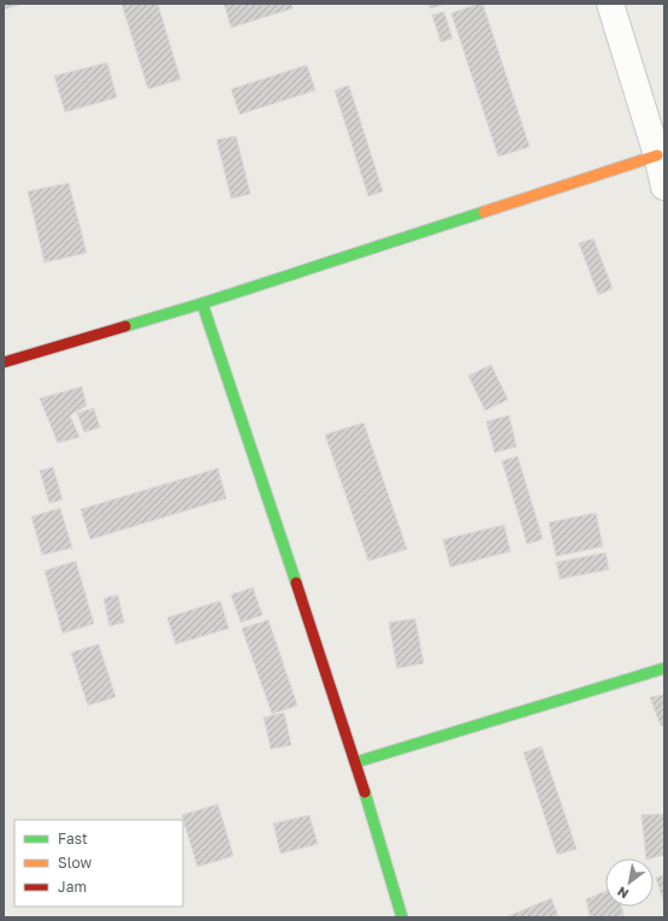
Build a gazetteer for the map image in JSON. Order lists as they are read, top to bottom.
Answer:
{
  "legend": ["Fast", "Slow", "Jam"],
  "north": "bottom left"
}
